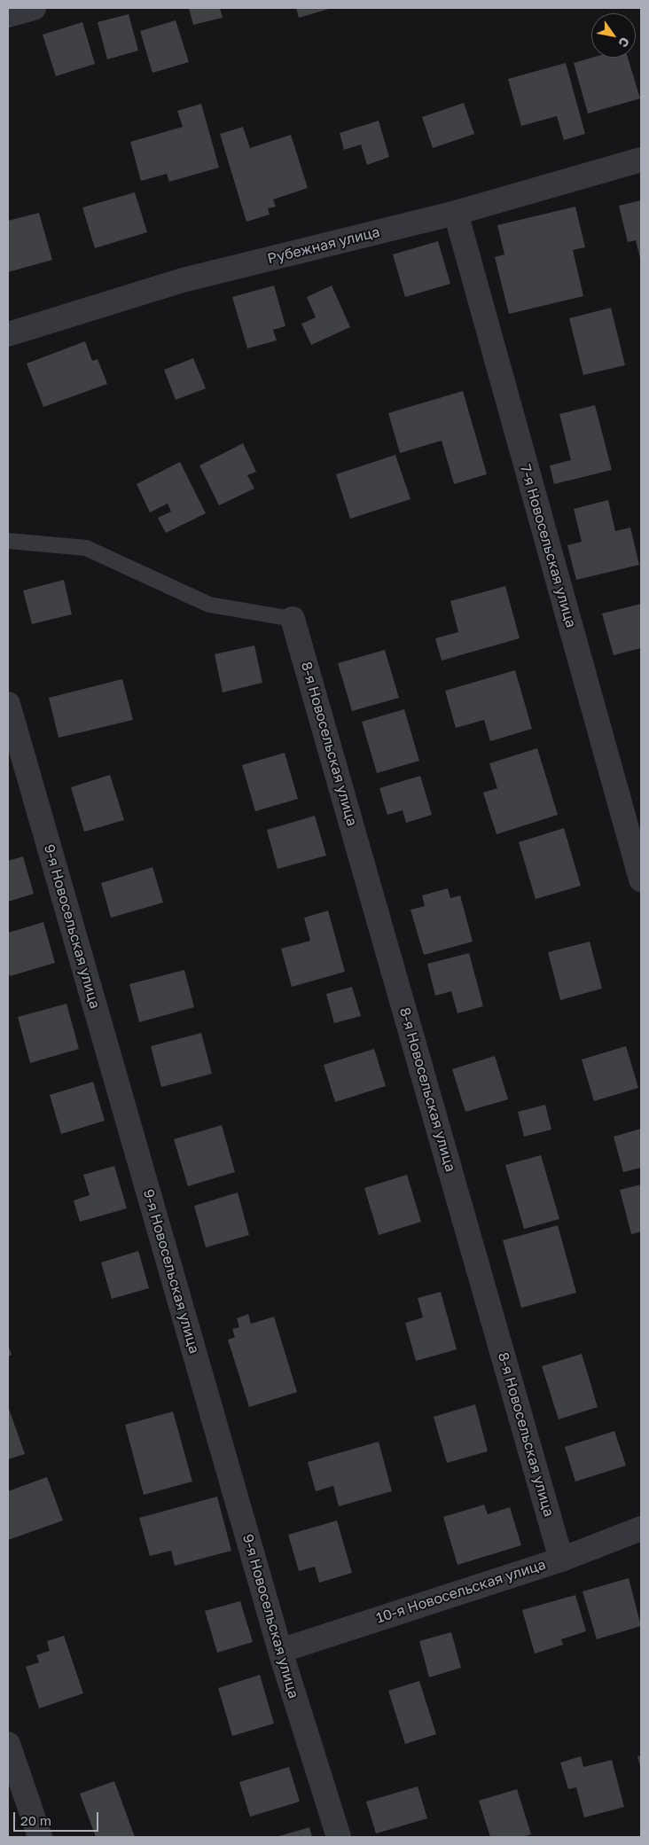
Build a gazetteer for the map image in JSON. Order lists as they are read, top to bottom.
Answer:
{
  "streets": {
    "street": [
      "Рубежная улица",
      "7-я Новосельская улица",
      "8-я Новосельская улица",
      "9-я Новосельская улица",
      "10-я Новосельская улица"
    ]
  },
  "crossings": [
    ["Рубежная улица", "7-я Новосельская улица"],
    ["8-я Новосельская улица", "10-я Новосельская улица"],
    ["9-я Новосельская улица", "10-я Новосельская улица"]
  ],
  "scale_bar": "20 m",
  "north": "bottom right"
}
